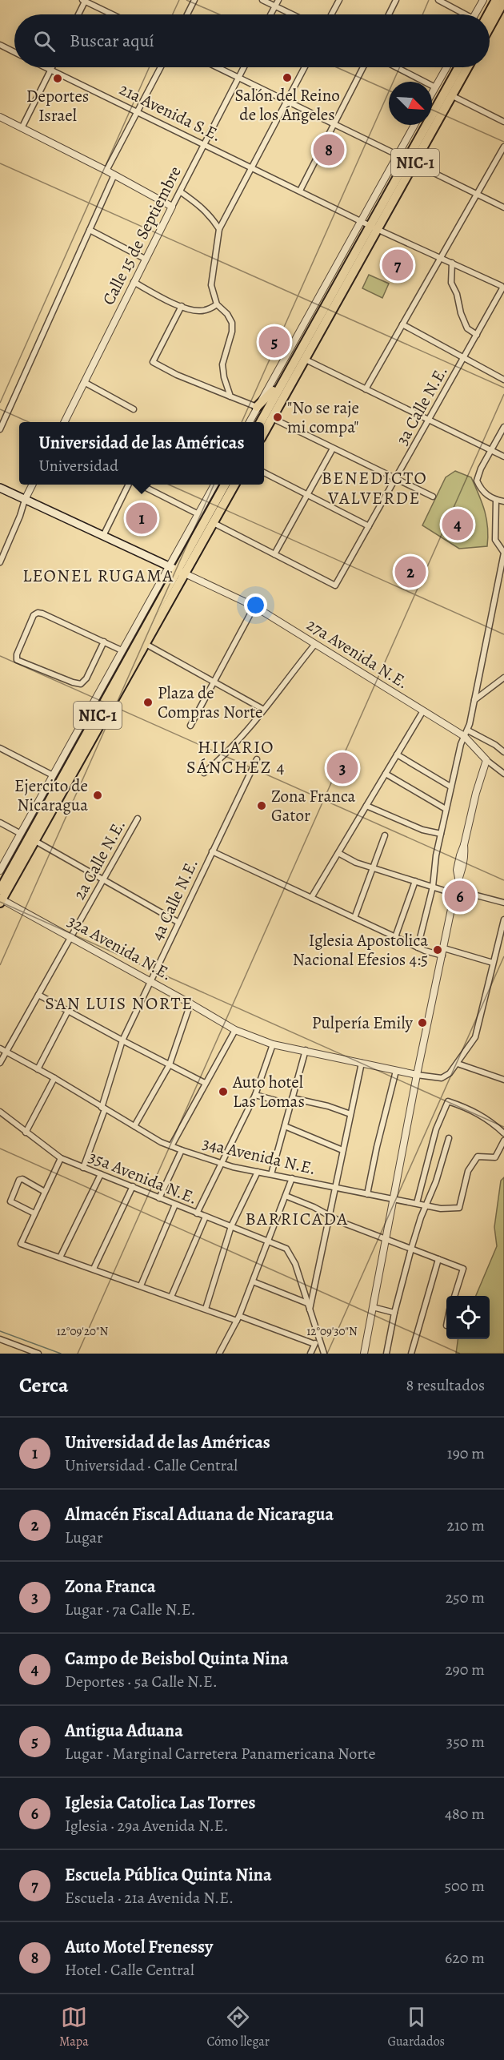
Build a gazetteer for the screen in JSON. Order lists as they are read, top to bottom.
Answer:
{
  "streets": {
    "highway": ["NIC-1"],
    "street": [
      "21a Avenida S.E.",
      "Calle 15 de Septiembre",
      "3a Calle N.E.",
      "27a Avenida N.E.",
      "2a Calle N.E.",
      "4a Calle N.E.",
      "32a Avenida N.E.",
      "34a Avenida N.E.",
      "35a Avenida N.E."
    ]
  },
  "crossings": [
    ["21a Avenida S.E.", "NIC-1"],
    ["21a Avenida S.E.", "Calle 15 de Septiembre"],
    ["21a Avenida S.E.", "3a Calle N.E."],
    ["NIC-1", "27a Avenida N.E."],
    ["NIC-1", "32a Avenida N.E."],
    ["2a Calle N.E.", "32a Avenida N.E."],
    ["2a Calle N.E.", "34a Avenida N.E."],
    ["4a Calle N.E.", "32a Avenida N.E."],
    ["4a Calle N.E.", "34a Avenida N.E."],
    ["4a Calle N.E.", "35a Avenida N.E."]
  ],
  "districts": [
    "BENEDICTO VALVERDE",
    "LEONEL RUGAMA",
    "HILARIO SÁNCHEZ 4",
    "SAN LUIS NORTE",
    "BARRICADA"
  ],
  "places": [
    "Salón del Reino de los Ángeles",
    "Deportes Israel",
    "\"No se raje mi compa\"",
    "Plaza de Compras Norte",
    "Ejercito de Nicaragua",
    "Zona Franca Gator",
    "Iglesia Apostolica Nacional Efesios 4:5",
    "Pulpería Emily",
    "Auto hotel Las Lomas"
  ],
  "north": "bottom right",
  "page": {
    "search": "Buscar aquí",
    "pins": [
      "8",
      "7",
      "5",
      "1",
      "4",
      "2",
      "3",
      "6"
    ],
    "popup": ["Universidad de las Américas", "Universidad"],
    "heading": ["Cerca", "8 resultados"],
    "list": [
      {
        "mark": "1",
        "name": "Universidad de las Américas",
        "note": "Universidad · Calle Central",
        "value": "190 m"
      },
      {
        "mark": "2",
        "name": "Almacén Fiscal Aduana de Nicaragua",
        "note": "Lugar",
        "value": "210 m"
      },
      {
        "mark": "3",
        "name": "Zona Franca",
        "note": "Lugar · 7a Calle N.E.",
        "value": "250 m"
      },
      {
        "mark": "4",
        "name": "Campo de Beisbol Quinta Nina",
        "note": "Deportes · 5a Calle N.E.",
        "value": "290 m"
      },
      {
        "mark": "5",
        "name": "Antigua Aduana",
        "note": "Lugar · Marginal Carretera Panamericana Norte",
        "value": "350 m"
      },
      {
        "mark": "6",
        "name": "Iglesia Catolica Las Torres",
        "note": "Iglesia · 29a Avenida N.E.",
        "value": "480 m"
      },
      {
        "mark": "7",
        "name": "Escuela Pública Quinta Nina",
        "note": "Escuela · 21a Avenida N.E.",
        "value": "500 m"
      },
      {
        "mark": "8",
        "name": "Auto Motel Frenessy",
        "note": "Hotel · Calle Central",
        "value": "620 m"
      }
    ],
    "nav": ["Mapa", "Cómo llegar", "Guardados"]
  },
  "coordinates": ["12°09'20\"N", "12°09'30\"N"]
}
